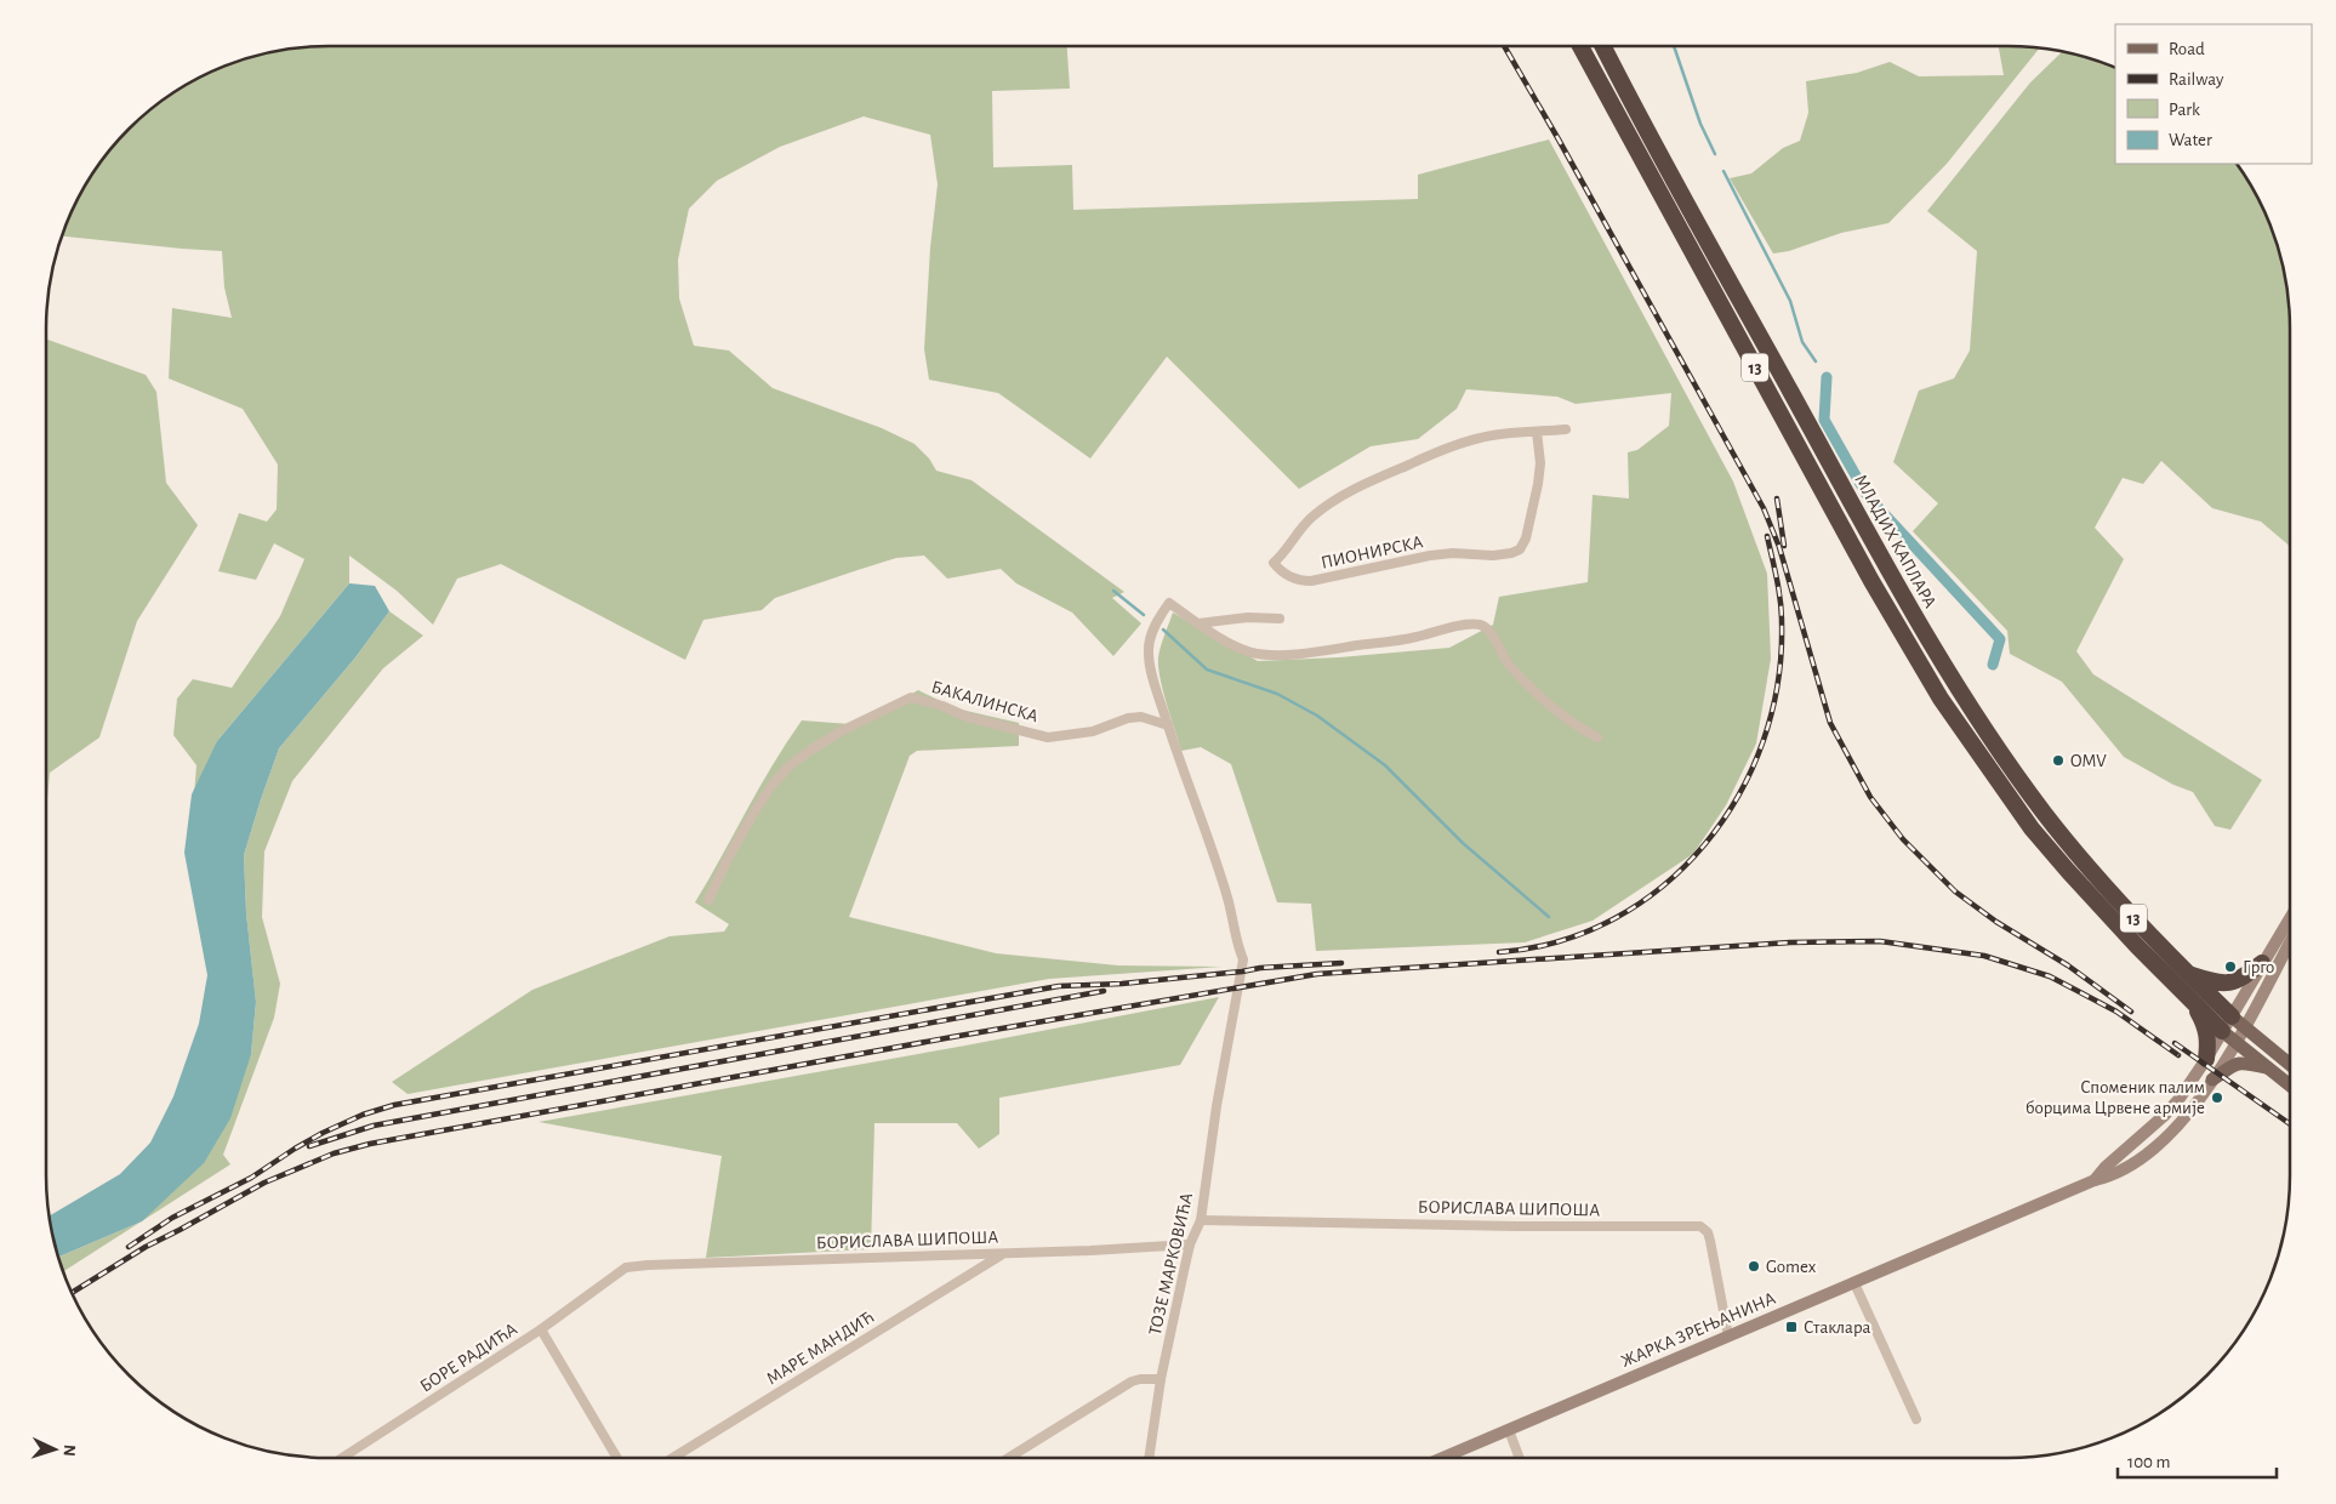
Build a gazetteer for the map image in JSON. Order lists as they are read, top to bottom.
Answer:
{
  "streets": {
    "highway": ["13", "МЛАДИХ КАПЛАРА"],
    "street": [
      "ПИОНИРСКА",
      "БАКАЛИНСКА",
      "БОРИСЛАВА ШИПОША",
      "ТОЗЕ МАРКОВИЋА",
      "ЖАРКА ЗРЕЊАНИНА",
      "МАРЕ МАНДИЋ",
      "БОРЕ РАДИЋА"
    ]
  },
  "crossings": [
    ["13", "МЛАДИХ КАПЛАРА"],
    ["13", "ЖАРКА ЗРЕЊАНИНА"],
    ["МЛАДИХ КАПЛАРА", "ЖАРКА ЗРЕЊАНИНА"],
    ["БАКАЛИНСКА", "ТОЗЕ МАРКОВИЋА"],
    ["БОРИСЛАВА ШИПОША", "ТОЗЕ МАРКОВИЋА"],
    ["БОРИСЛАВА ШИПОША", "ЖАРКА ЗРЕЊАНИНА"],
    ["БОРИСЛАВА ШИПОША", "МАРЕ МАНДИЋ"],
    ["БОРИСЛАВА ШИПОША", "БОРЕ РАДИЋА"]
  ],
  "places": {
    "other": [
      "OMV",
      "Грго",
      "Споменик палим борцима Црвене армије",
      "Gomex"
    ],
    "transit": ["Стаклара"]
  },
  "legend": [
    "Road",
    "Railway",
    "Park",
    "Water"
  ],
  "scale_bar": "100 m",
  "north": "right"
}
